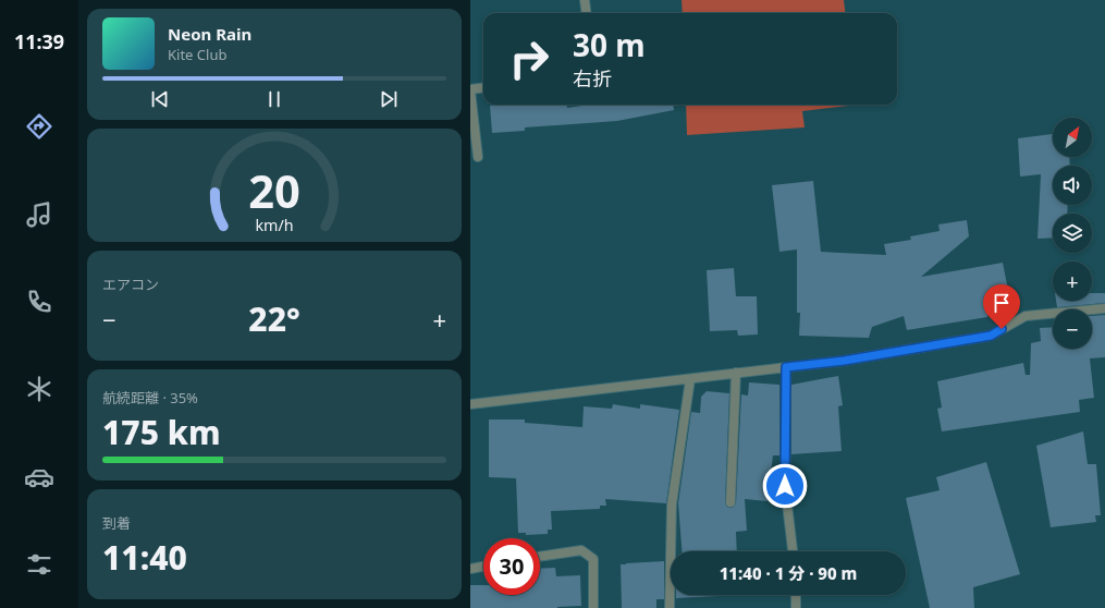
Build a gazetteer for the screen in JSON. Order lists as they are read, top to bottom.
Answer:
{
  "north": "top right",
  "page": {
    "tabs": "11:39",
    "turn": ["30 m", "右折"],
    "song": ["Neon Rain", "Kite Club"],
    "map_buttons": ["+", "−"],
    "tile": [
      "エアコン",
      ["航続距離 · 35%", "175 km"],
      ["到着", "11:40"]
    ],
    "heat": ["−", "22°", "+"],
    "limit": "30",
    "trip": "11:40 · 1 分 · 90 m",
    "gauge": ["20", "km/h"]
  }
}
